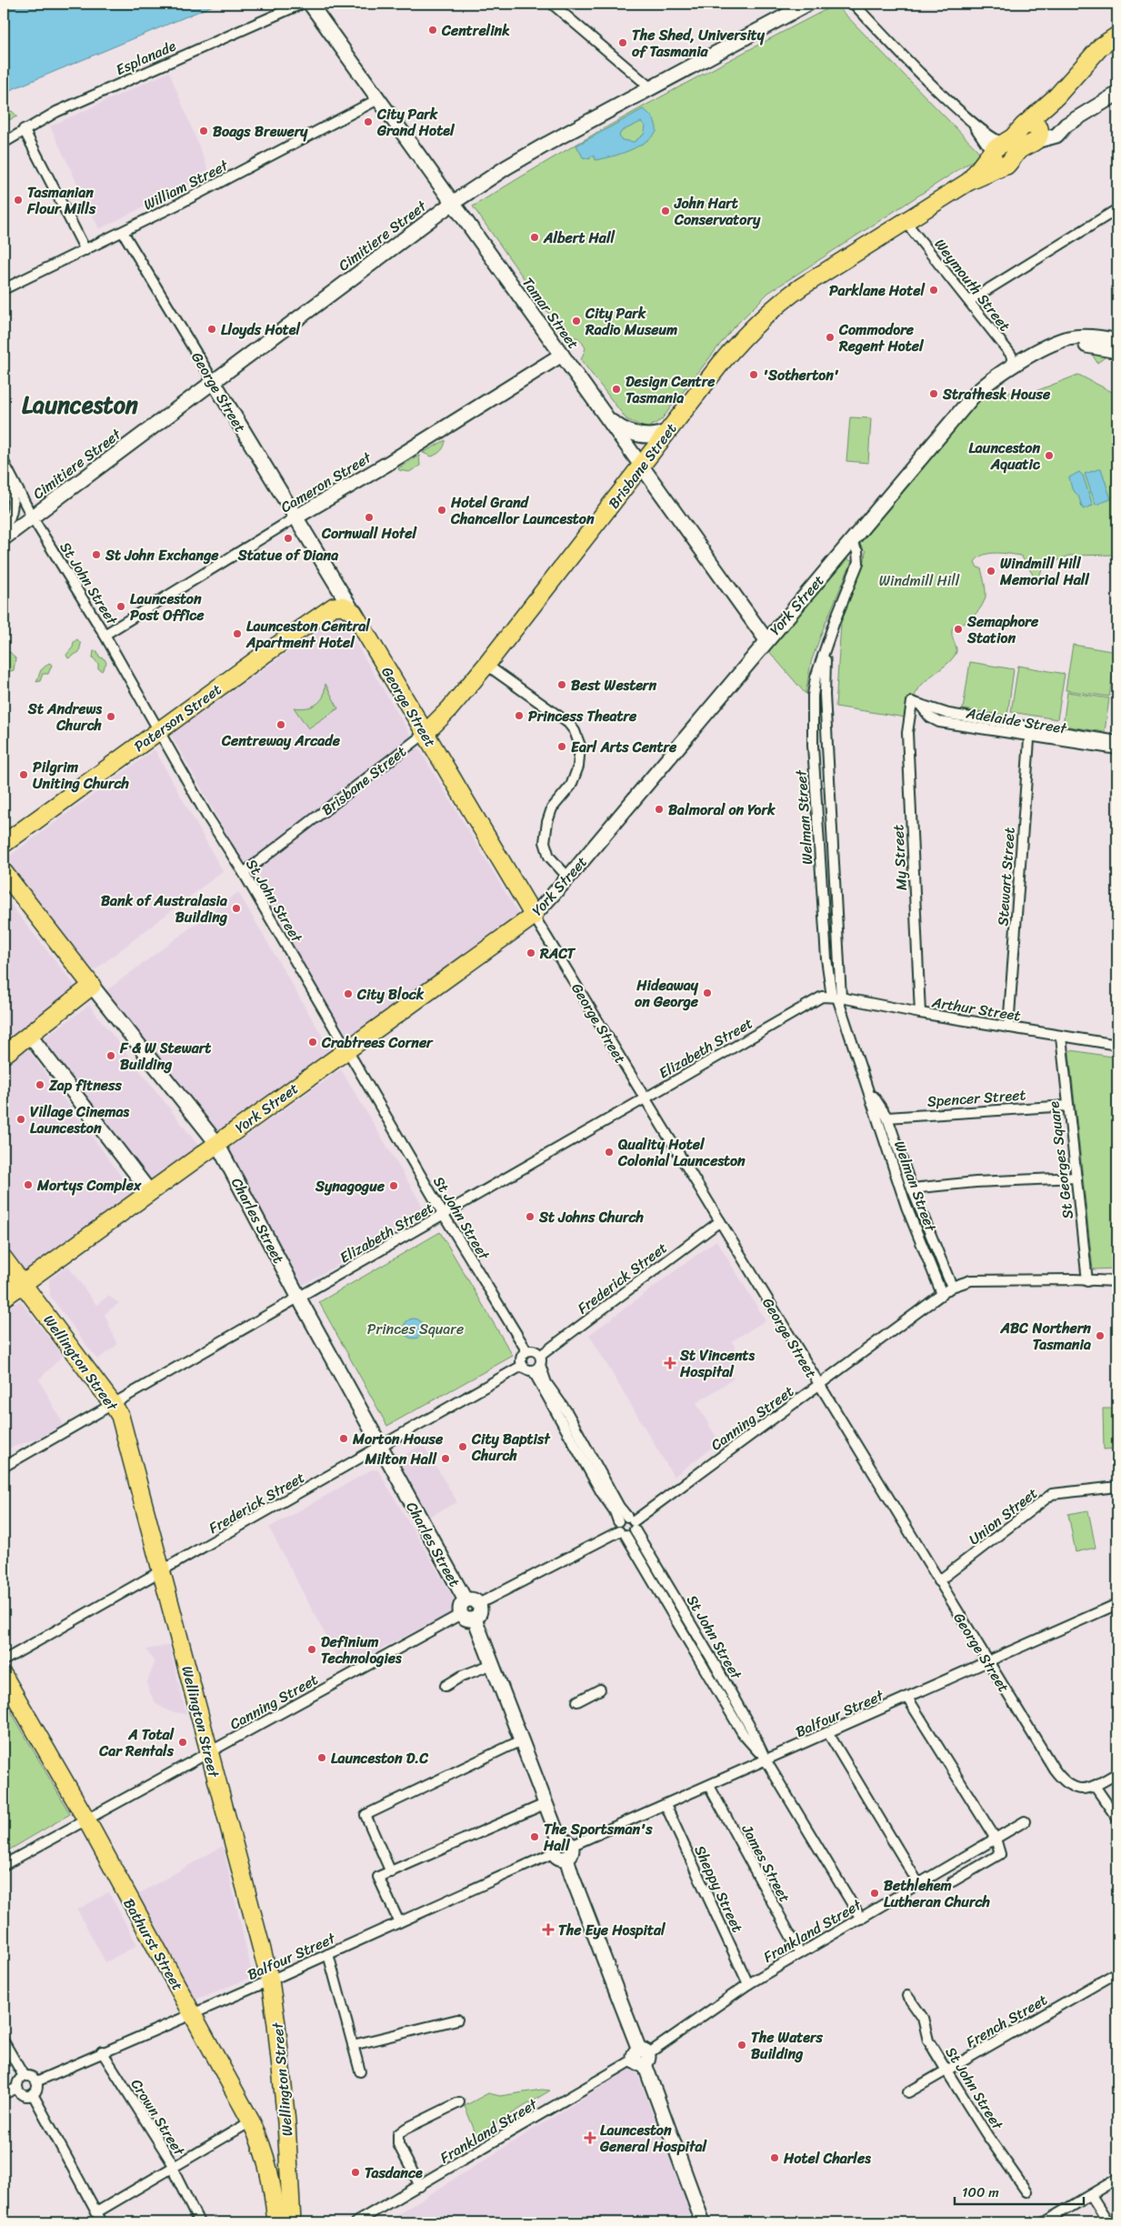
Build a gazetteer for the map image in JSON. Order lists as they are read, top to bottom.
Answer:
{
  "streets": {
    "highway": [
      "George Street",
      "Brisbane Street",
      "York Street",
      "Paterson Street",
      "Charles Street",
      "Wellington Street",
      "Bathurst Street"
    ],
    "street": [
      "Esplanade",
      "William Street",
      "Cimitiere Street",
      "Weymouth Street",
      "Tamar Street",
      "Cameron Street",
      "St John Street",
      "Adelaide Street",
      "Welman Street",
      "My Street",
      "Stewart Street",
      "Arthur Street",
      "Elizabeth Street",
      "Spencer Street",
      "St Georges Square",
      "Frederick Street",
      "Canning Street",
      "Union Street",
      "Balfour Street",
      "James Street",
      "Sheppy Street",
      "Frankland Street",
      "French Street",
      "Crown Street"
    ]
  },
  "crossings": [
    ["William Street", "Tamar Street"],
    ["William Street", "George Street"],
    ["Cimitiere Street", "Tamar Street"],
    ["Cimitiere Street", "George Street"],
    ["Cimitiere Street", "St John Street"],
    ["Weymouth Street", "Brisbane Street"],
    ["Weymouth Street", "York Street"],
    ["Tamar Street", "Brisbane Street"],
    ["Tamar Street", "Cameron Street"],
    ["Tamar Street", "York Street"],
    ["George Street", "Brisbane Street"],
    ["George Street", "Cameron Street"],
    ["George Street", "York Street"],
    ["George Street", "Elizabeth Street"],
    ["George Street", "Frederick Street"],
    ["George Street", "Canning Street"],
    ["George Street", "Union Street"],
    ["George Street", "Balfour Street"],
    ["Brisbane Street", "St John Street"],
    ["Cameron Street", "St John Street"],
    ["St John Street", "York Street"],
    ["St John Street", "Paterson Street"],
    ["St John Street", "Elizabeth Street"],
    ["St John Street", "Frederick Street"],
    ["St John Street", "Canning Street"],
    ["St John Street", "Balfour Street"],
    ["St John Street", "Frankland Street"],
    ["St John Street", "French Street"],
    ["York Street", "Welman Street"],
    ["York Street", "Charles Street"],
    ["York Street", "Wellington Street"],
    ["Adelaide Street", "My Street"],
    ["Adelaide Street", "Stewart Street"],
    ["Welman Street", "Arthur Street"],
    ["Welman Street", "Elizabeth Street"],
    ["Welman Street", "Spencer Street"],
    ["Welman Street", "Canning Street"],
    ["My Street", "Arthur Street"],
    ["Stewart Street", "Arthur Street"],
    ["Arthur Street", "Elizabeth Street"],
    ["Arthur Street", "St Georges Square"],
    ["Elizabeth Street", "Charles Street"],
    ["Elizabeth Street", "Wellington Street"],
    ["Spencer Street", "St Georges Square"],
    ["St Georges Square", "Canning Street"],
    ["Charles Street", "Frederick Street"],
    ["Charles Street", "Canning Street"],
    ["Frederick Street", "Wellington Street"],
    ["Wellington Street", "Canning Street"],
    ["Wellington Street", "Balfour Street"],
    ["Canning Street", "Bathurst Street"],
    ["Balfour Street", "James Street"],
    ["Balfour Street", "Sheppy Street"],
    ["Balfour Street", "Bathurst Street"],
    ["Balfour Street", "Crown Street"],
    ["James Street", "Frankland Street"],
    ["Sheppy Street", "Frankland Street"]
  ],
  "districts": ["Launceston"],
  "parks": ["Windmill Hill", "Princes Square"],
  "places": {
    "other": [
      "Centrelink",
      "The Shed, University of Tasmania",
      "City Park Grand Hotel",
      "Boags Brewery",
      "Tasmanian Flour Mills",
      "John Hart Conservatory",
      "Albert Hall",
      "Parklane Hotel",
      "City Park Radio Museum",
      "Lloyds Hotel",
      "Commodore Regent Hotel",
      "'Sotherton'",
      "Design Centre Tasmania",
      "Strathesk House",
      "Launceston Aquatic",
      "Hotel Grand Chancellor Launceston",
      "Cornwall Hotel",
      "Statue of Diana",
      "St John Exchange",
      "Windmill Hill Memorial Hall",
      "Launceston Post Office",
      "Semaphore Station",
      "Launceston Central Apartment Hotel",
      "Best Western",
      "Princess Theatre",
      "St Andrews Church",
      "Centreway Arcade",
      "Earl Arts Centre",
      "Pilgrim Uniting Church",
      "Balmoral on York",
      "Bank of Australasia Building",
      "RACT",
      "Hideaway on George",
      "City Block",
      "Crabtrees Corner",
      "F & W Stewart Building",
      "Zap fitness",
      "Village Cinemas Launceston",
      "Quality Hotel Colonial Launceston",
      "Mortys Complex",
      "Synagogue",
      "St Johns Church",
      "ABC Northern Tasmania",
      "Morton House",
      "City Baptist Church",
      "Milton Hall",
      "Definium Technologies",
      "A Total Car Rentals",
      "Launceston D.C",
      "The Sportsman's Hall",
      "Bethlehem Lutheran Church",
      "The Waters Building",
      "Hotel Charles",
      "Tasdance"
    ],
    "health": ["St Vincents Hospital", "The Eye Hospital", "Launceston General Hospital"]
  },
  "scale_bar": "100 m"
}
